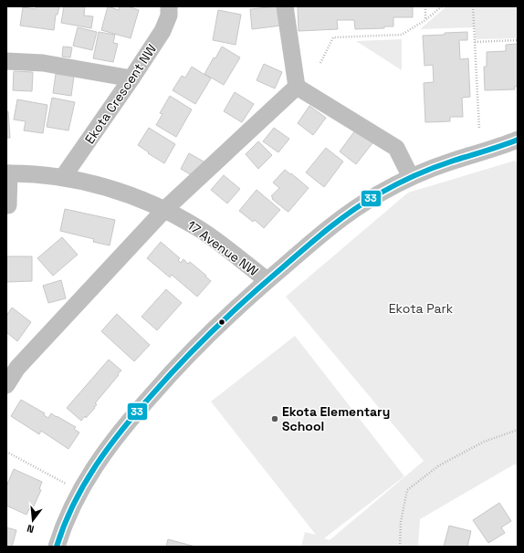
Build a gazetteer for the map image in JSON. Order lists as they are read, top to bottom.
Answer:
{
  "streets": {
    "street": ["Ekota Crescent NW", "17 Avenue NW"]
  },
  "crossings": [
    ["Ekota Crescent NW", "17 Avenue NW"]
  ],
  "parks": ["Ekota Park"],
  "places": ["Ekota Elementary School"],
  "lines": ["transit line 33"],
  "north": "bottom"
}
